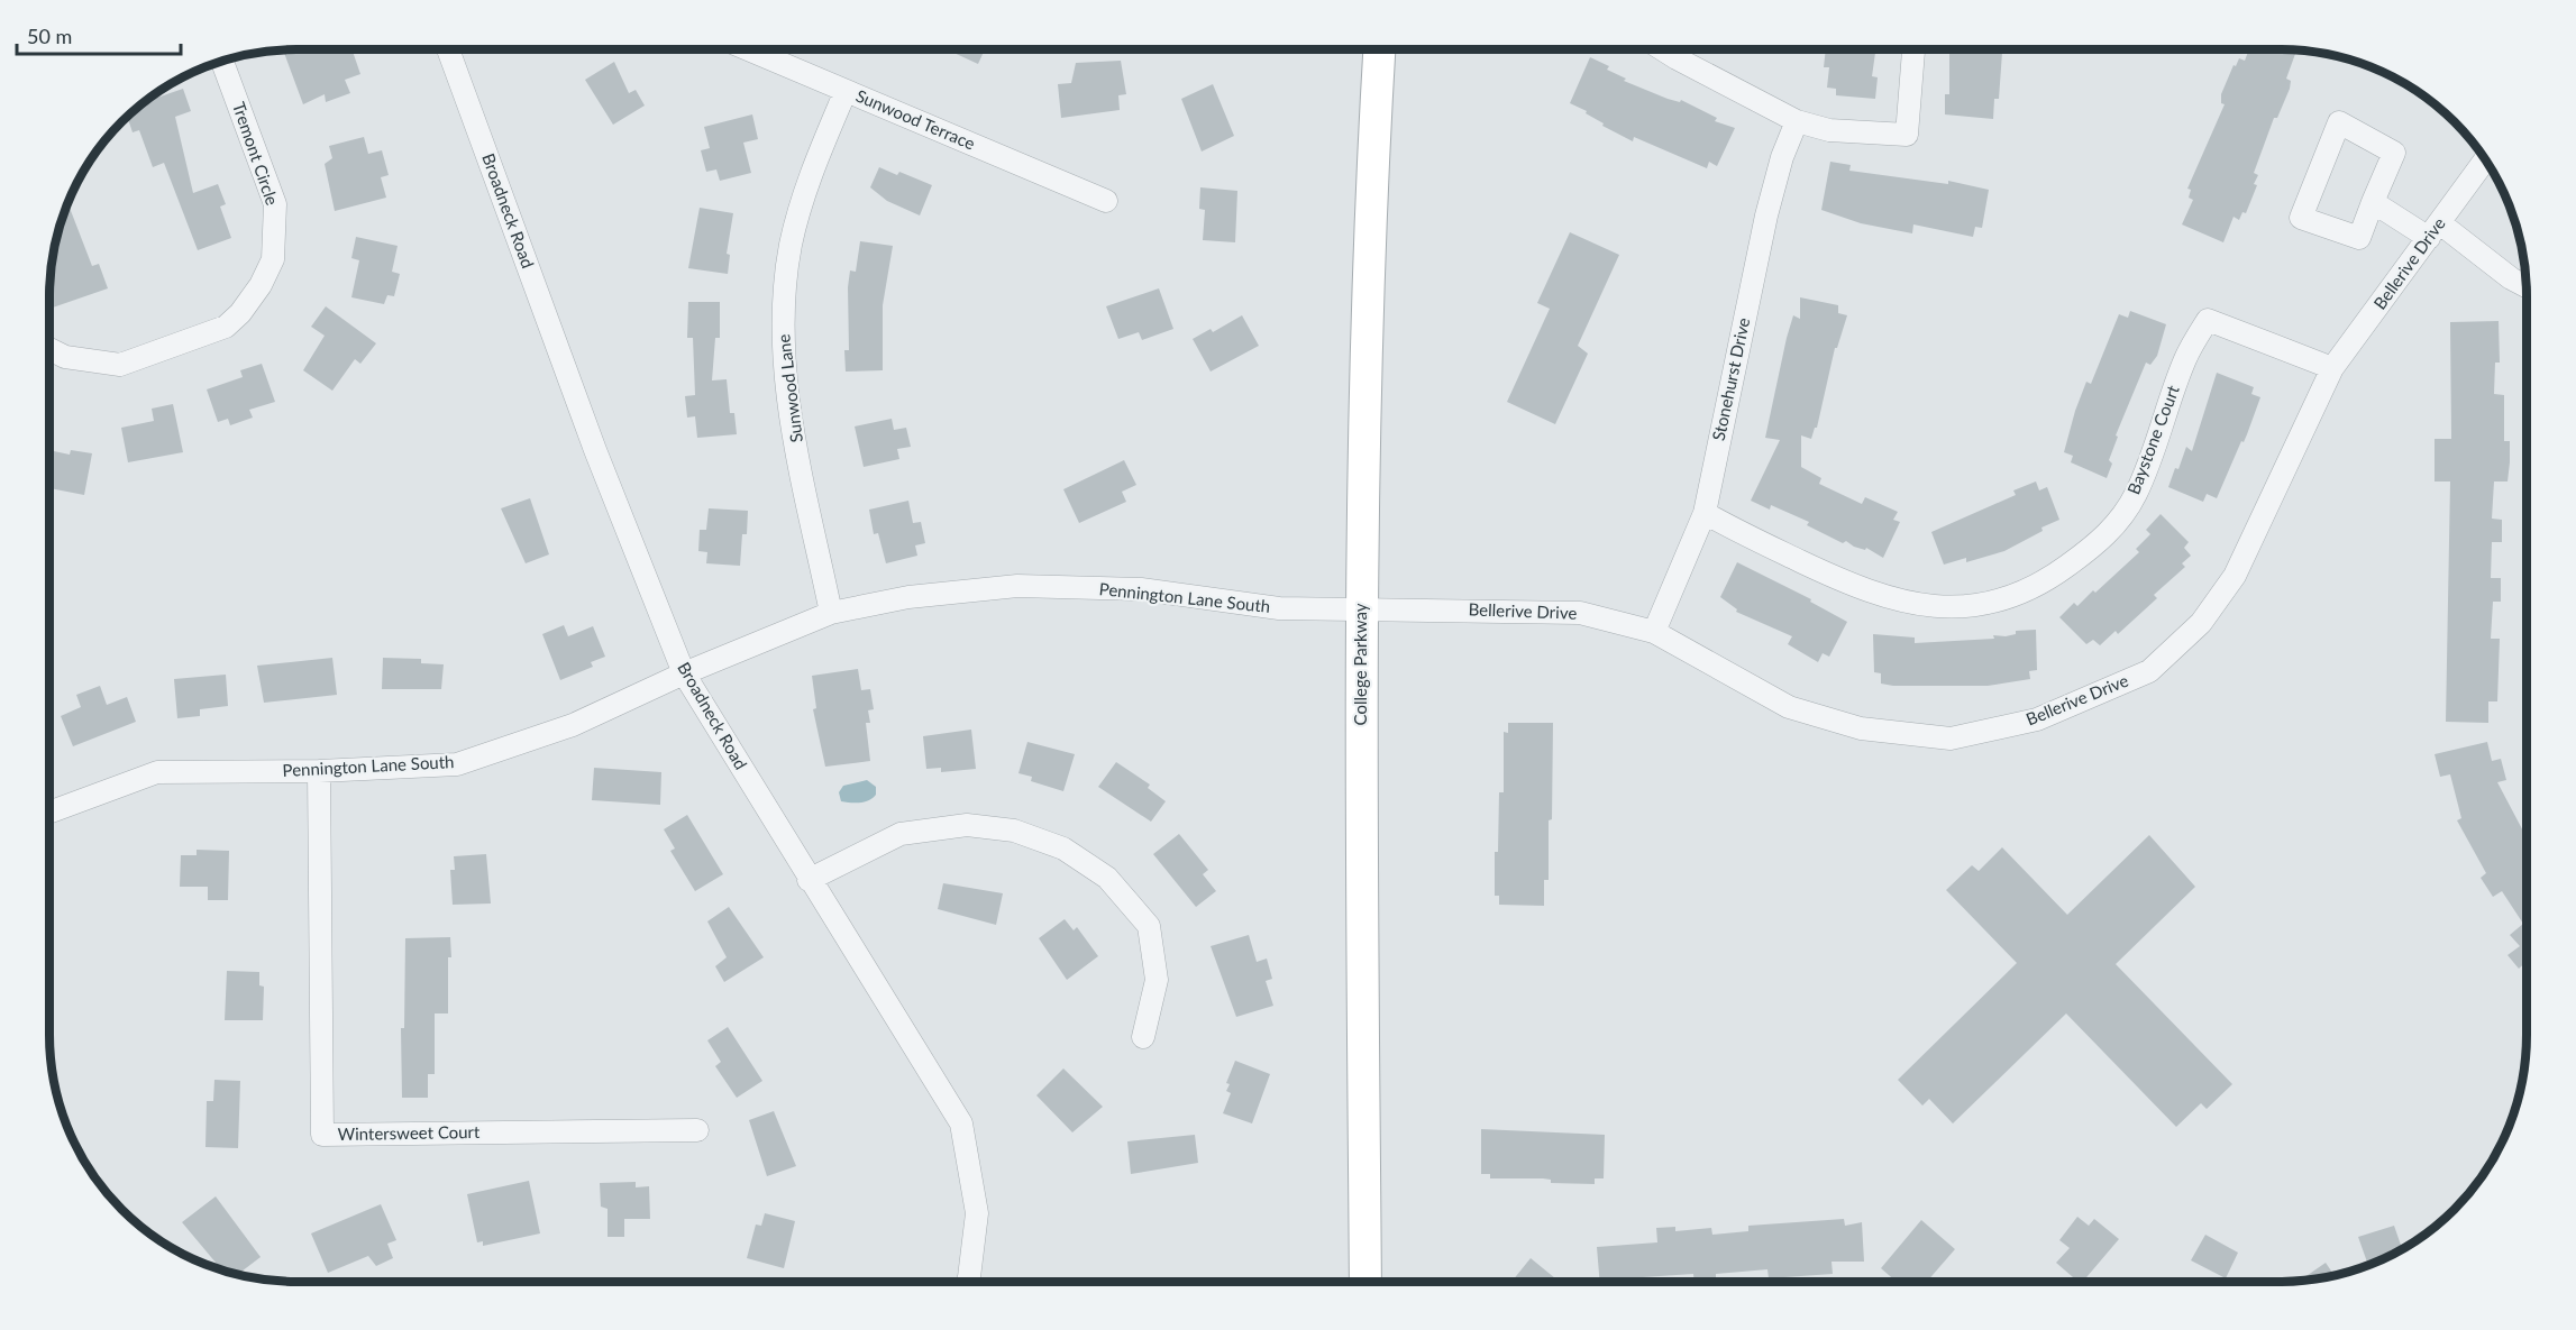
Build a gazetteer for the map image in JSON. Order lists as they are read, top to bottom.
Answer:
{
  "streets": {
    "main road": ["College Parkway"],
    "street": [
      "Sunwood Terrace",
      "Tremont Circle",
      "Broadneck Road",
      "Bellerive Drive",
      "Stonehurst Drive",
      "Sunwood Lane",
      "Baystone Court",
      "Pennington Lane South",
      "Wintersweet Court"
    ]
  },
  "crossings": [
    ["Sunwood Terrace", "Sunwood Lane"],
    ["Broadneck Road", "Pennington Lane South"],
    ["Bellerive Drive", "Stonehurst Drive"],
    ["Bellerive Drive", "Baystone Court"],
    ["Bellerive Drive", "Pennington Lane South"],
    ["Bellerive Drive", "College Parkway"],
    ["Stonehurst Drive", "Baystone Court"],
    ["Sunwood Lane", "Pennington Lane South"],
    ["Pennington Lane South", "College Parkway"],
    ["Pennington Lane South", "Wintersweet Court"]
  ],
  "scale_bar": "50 m"
}
